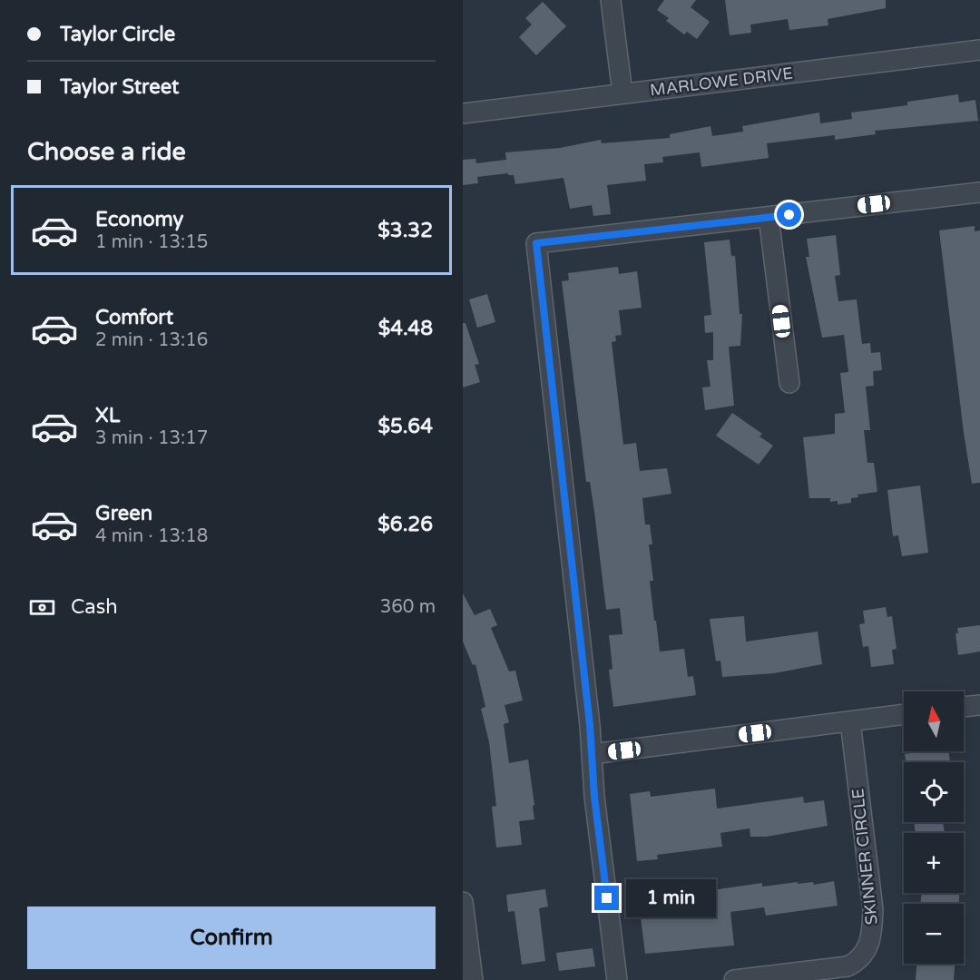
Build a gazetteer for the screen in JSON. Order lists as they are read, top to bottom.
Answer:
{
  "streets": {
    "street": ["MARLOWE DRIVE", "SKINNER CIRCLE"]
  },
  "north": "top",
  "page": {
    "banner": ["Taylor Circle", "Taylor Street"],
    "heading": "Choose a ride",
    "list": [
      {
        "name": "Economy",
        "note": "1 min · 13:15",
        "value": "$3.32"
      },
      {
        "name": "Comfort",
        "note": "2 min · 13:16",
        "value": "$4.48"
      },
      {
        "name": "XL",
        "note": "3 min · 13:17",
        "value": "$5.64"
      },
      {
        "name": "Green",
        "note": "4 min · 13:18",
        "value": "$6.26"
      }
    ],
    "pay": ["Cash", "360 m"],
    "map_buttons": ["+", "−"],
    "bubble": "1 min",
    "buttons": "Confirm"
  }
}
